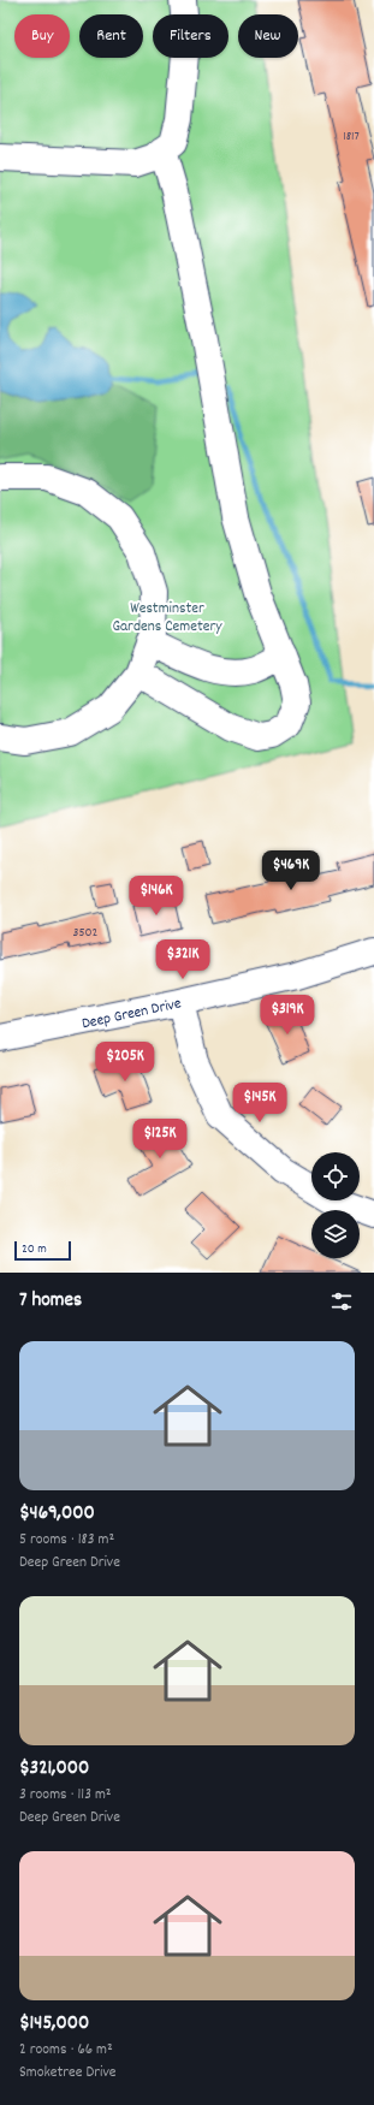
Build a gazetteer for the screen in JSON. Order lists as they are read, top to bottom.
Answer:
{
  "streets": {
    "street": ["Deep Green Drive"]
  },
  "parks": ["Westminster Gardens Cemetery"],
  "house_numbers": ["1817", "3502"],
  "scale_bar": "20 m",
  "page": {
    "chip": [
      "Buy",
      "Rent",
      "Filters",
      "New"
    ],
    "price": [
      "$469K",
      "$146K",
      "$321K",
      "$319K",
      "$205K",
      "$145K",
      "$125K"
    ],
    "scale": "20 m",
    "heading": "7 homes",
    "list": [
      {
        "name": "$469,000",
        "note": "5 rooms · 183 m² · Deep Green Drive"
      },
      {
        "name": "$321,000",
        "note": "3 rooms · 113 m² · Deep Green Drive"
      },
      {
        "name": "$145,000",
        "note": "2 rooms · 66 m² · Smoketree Drive"
      }
    ]
  }
}
